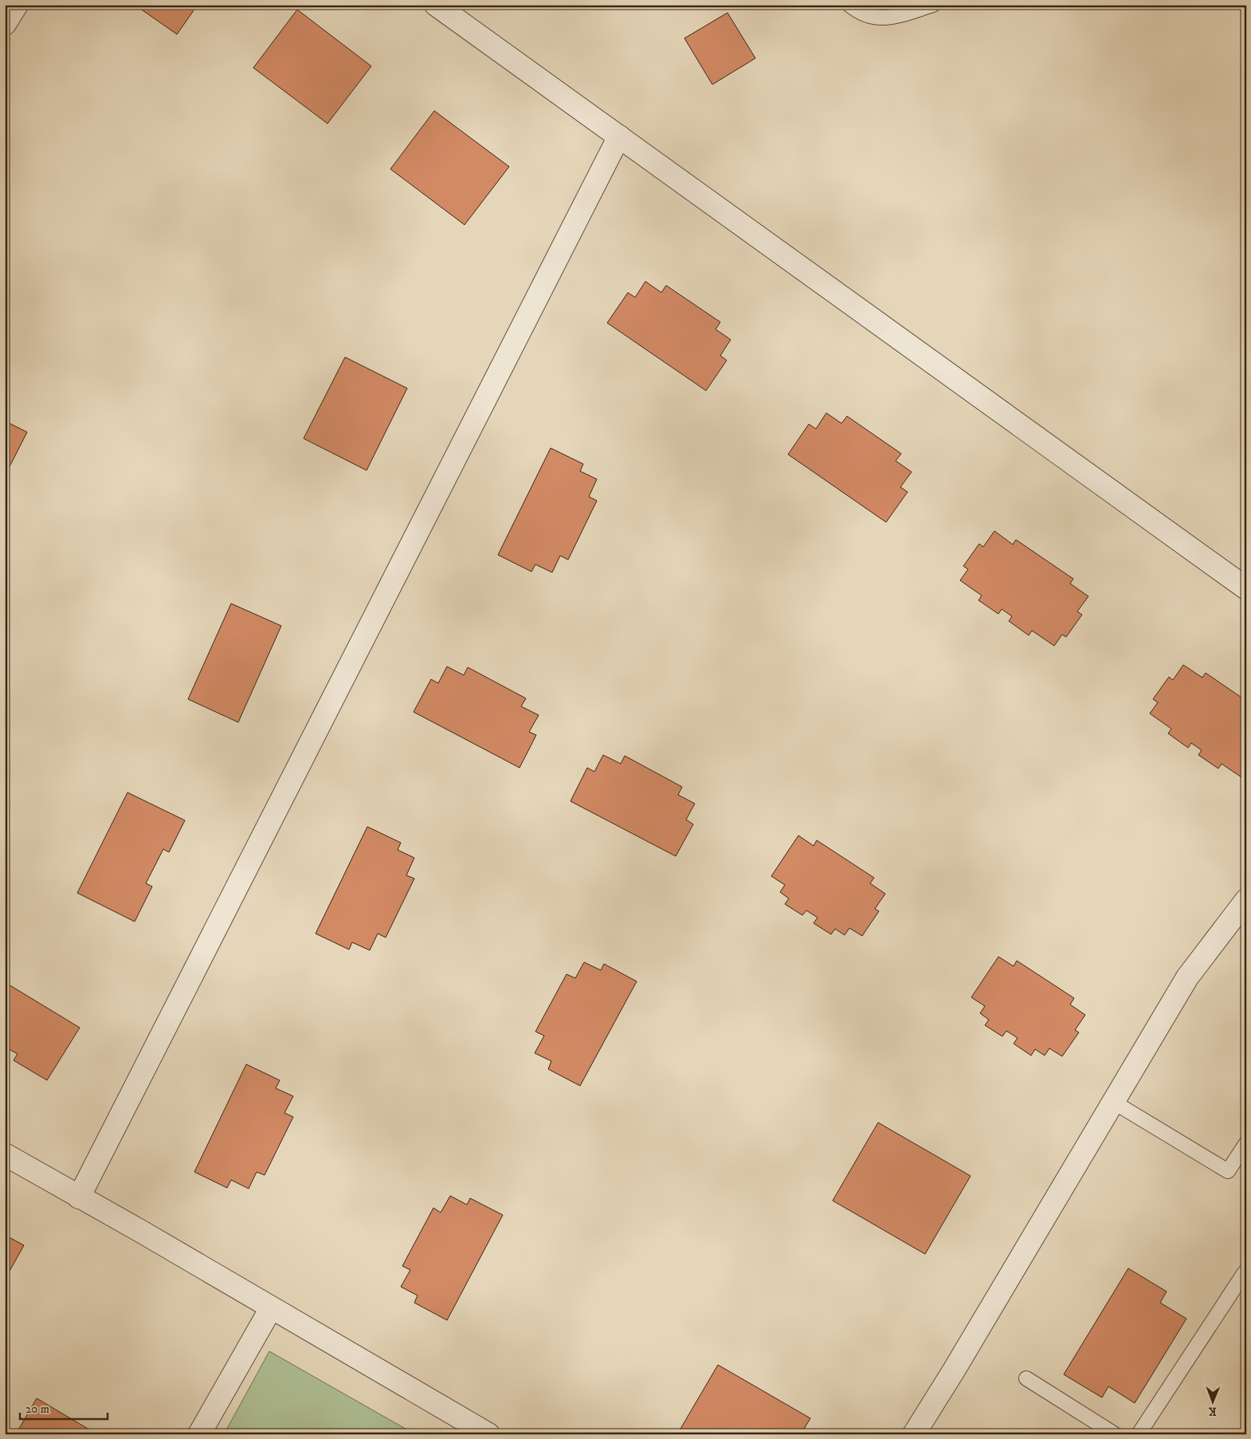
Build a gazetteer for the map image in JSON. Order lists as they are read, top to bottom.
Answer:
{
  "scale_bar": "20 m",
  "north": "bottom"
}
